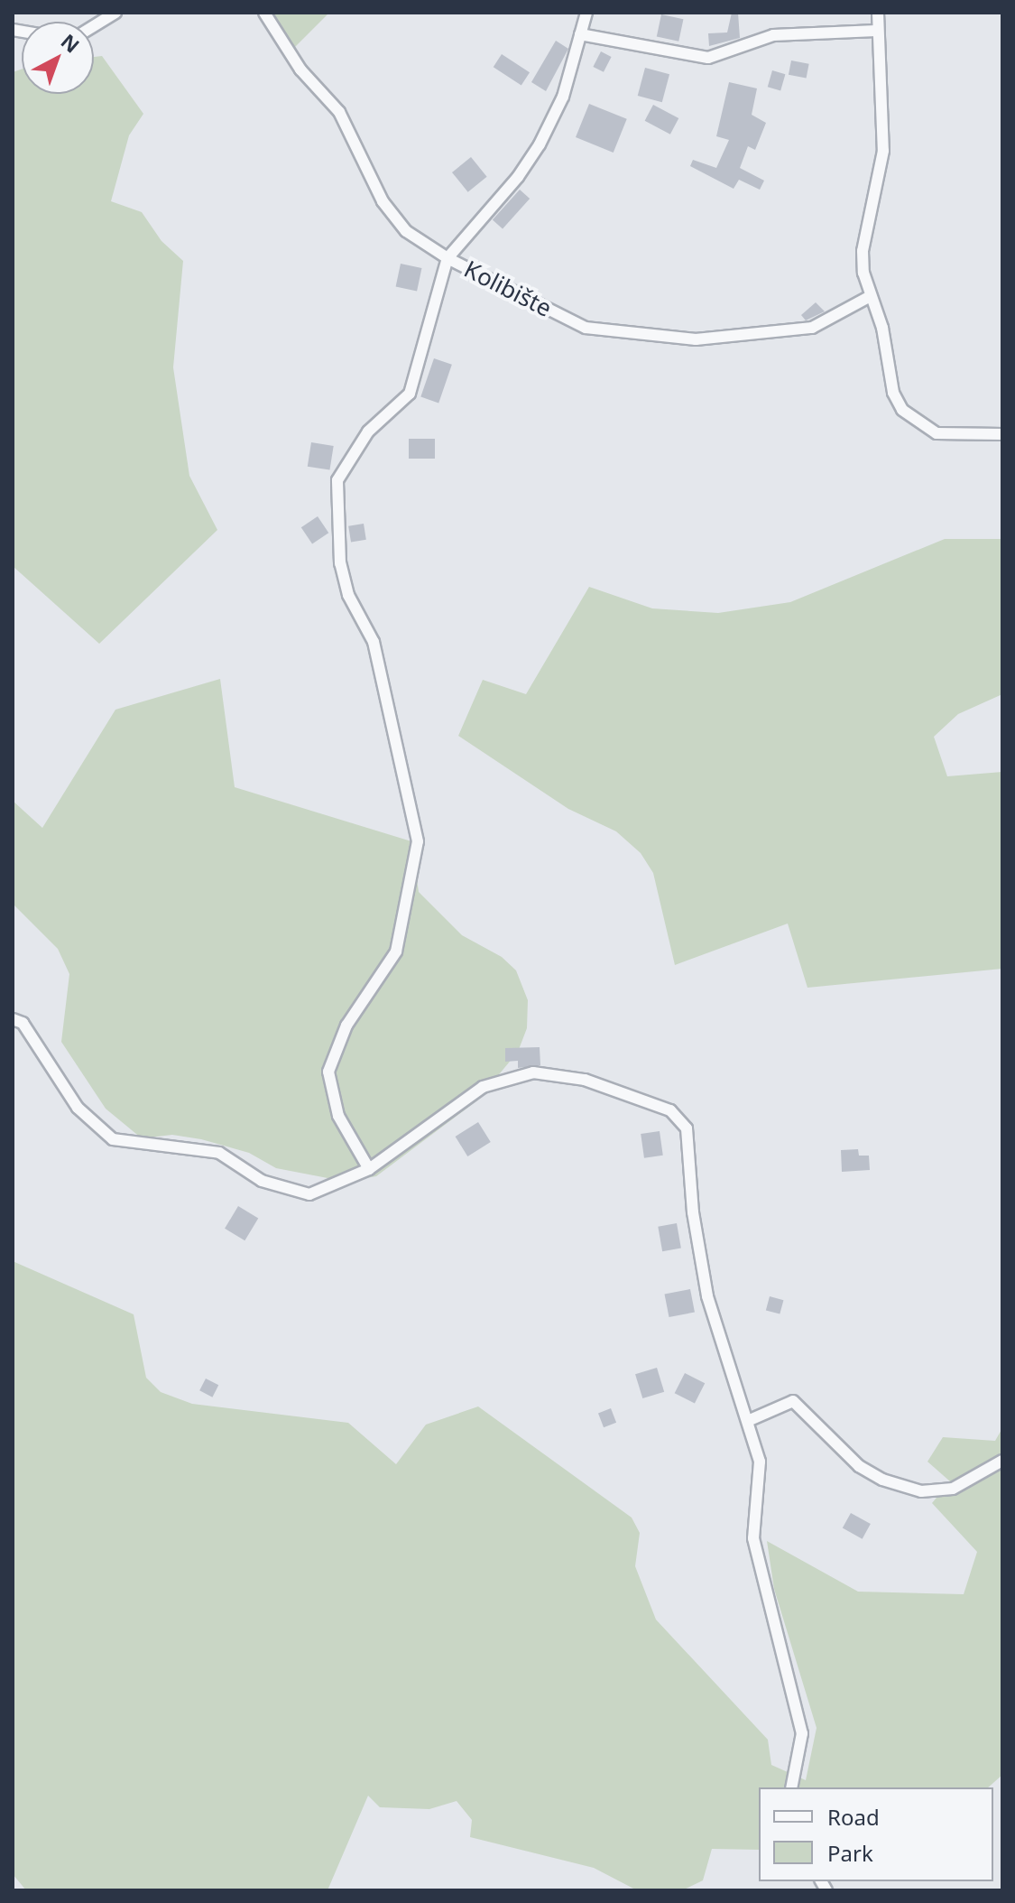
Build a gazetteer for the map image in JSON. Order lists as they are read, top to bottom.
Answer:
{
  "streets": {
    "street": ["Kolibište"]
  },
  "legend": ["Road", "Park"],
  "north": "top right"
}
